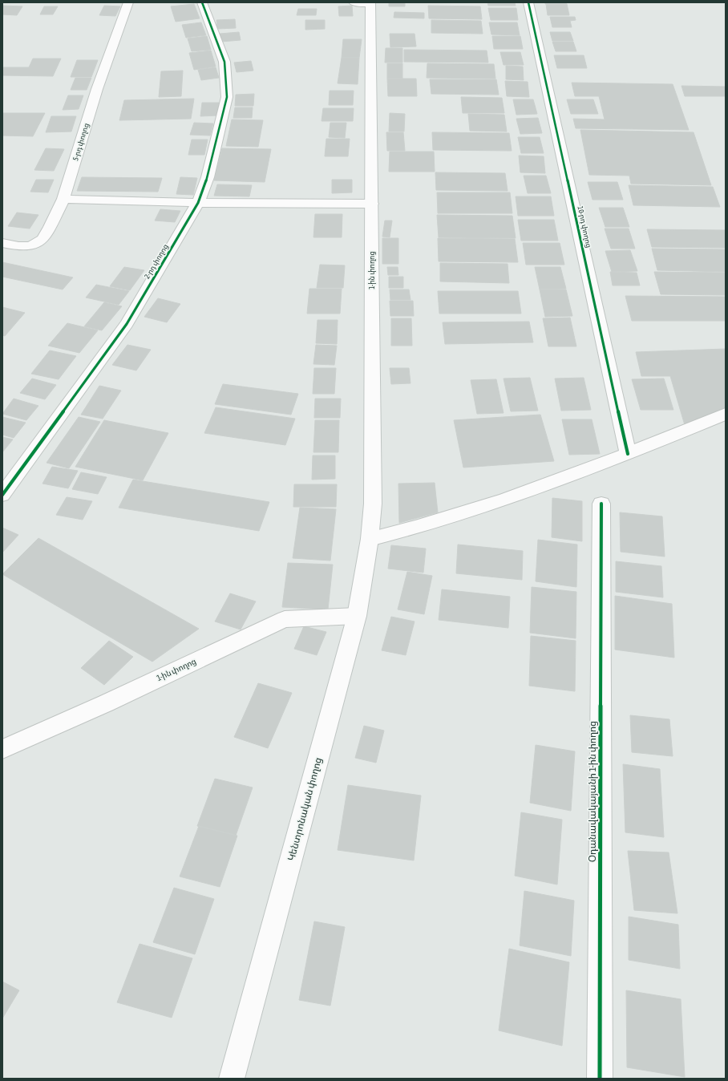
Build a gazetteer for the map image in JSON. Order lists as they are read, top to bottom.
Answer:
{
  "streets": {
    "street": [
      "5-րդ փողոց",
      "10-րդ փողոց",
      "2-րդ փողոց",
      "1-ին փողոց",
      "Օդանավակայանի 1-ին փողոց",
      "Կենտրոնական փողոց"
    ]
  },
  "crossings": [
    ["1-ին փողոց", "Կենտրոնական փողոց"]
  ]
}
